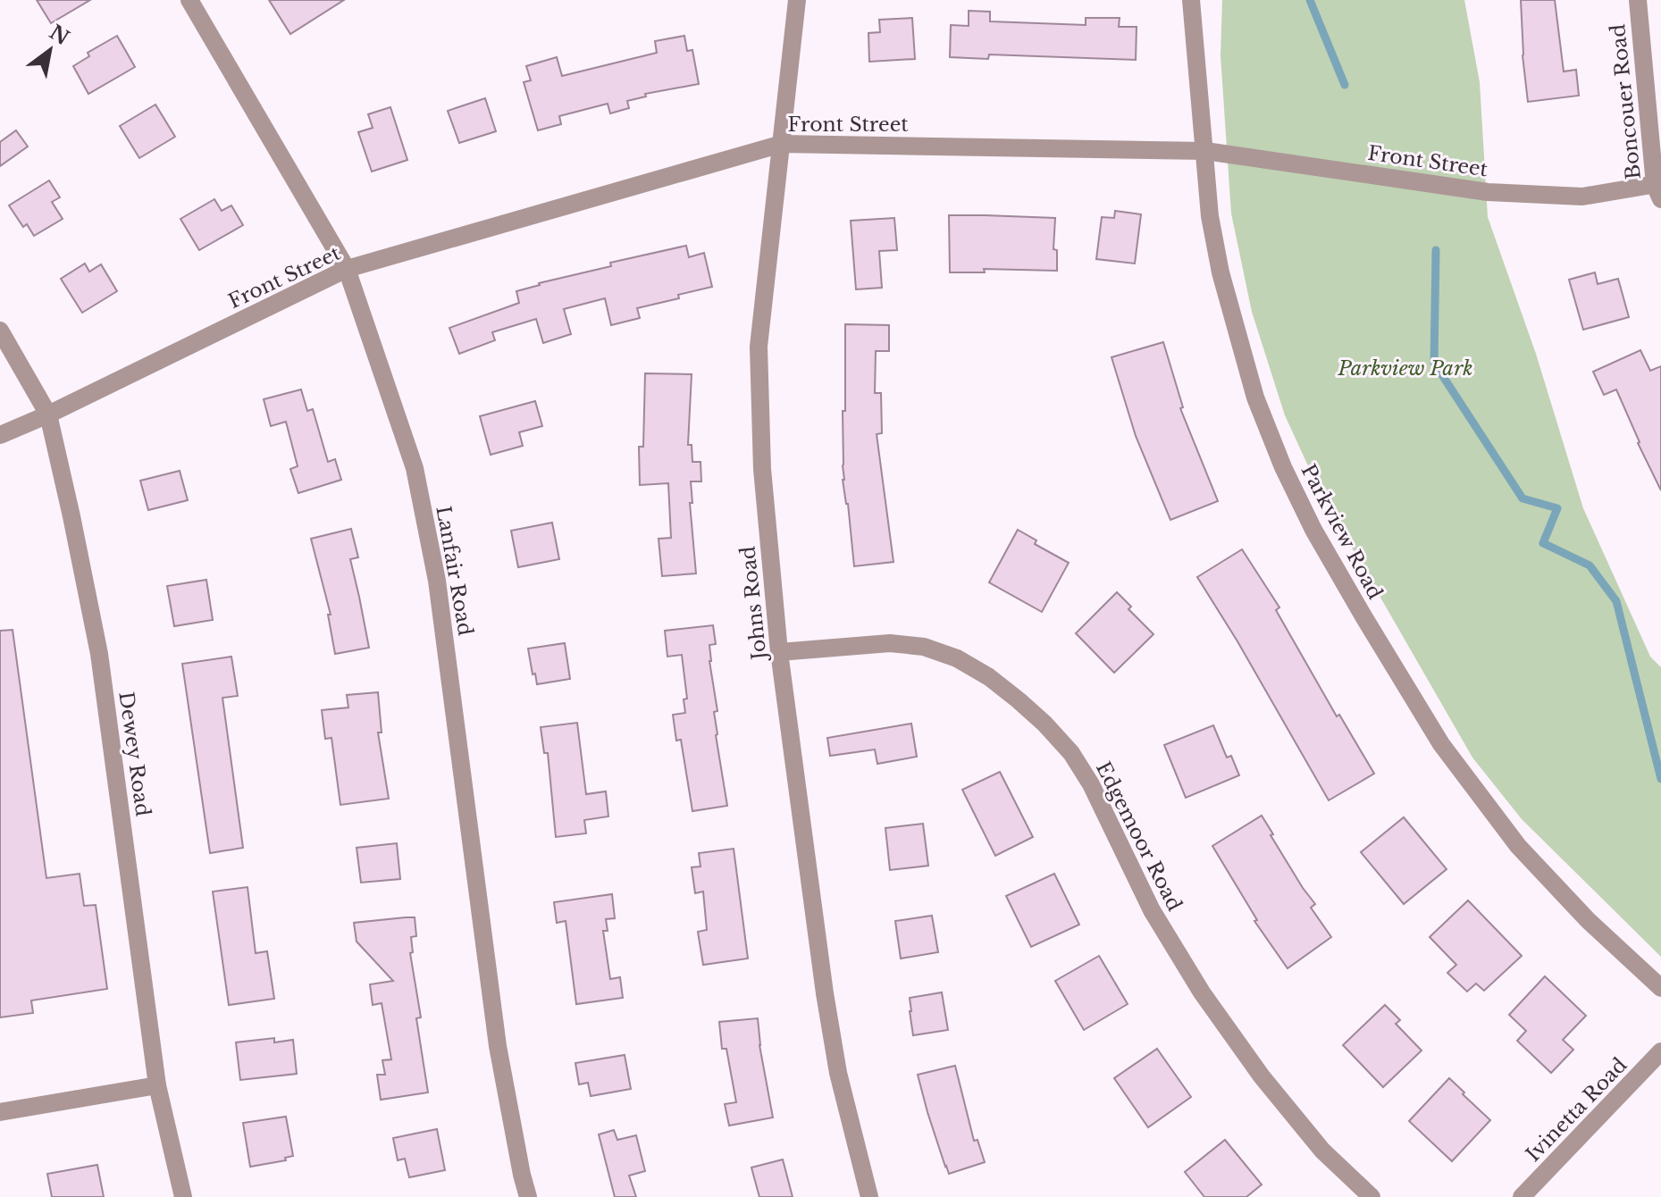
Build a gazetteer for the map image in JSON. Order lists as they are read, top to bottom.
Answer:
{
  "streets": {
    "street": [
      "Boncouer Road",
      "Front Street",
      "Parkview Road",
      "Lanfair Road",
      "Johns Road",
      "Dewey Road",
      "Edgemoor Road",
      "Ivinetta Road"
    ]
  },
  "crossings": [
    ["Boncouer Road", "Front Street"],
    ["Front Street", "Parkview Road"],
    ["Front Street", "Lanfair Road"],
    ["Front Street", "Johns Road"],
    ["Front Street", "Dewey Road"],
    ["Johns Road", "Edgemoor Road"]
  ],
  "parks": ["Parkview Park"],
  "north": "top right"
}
